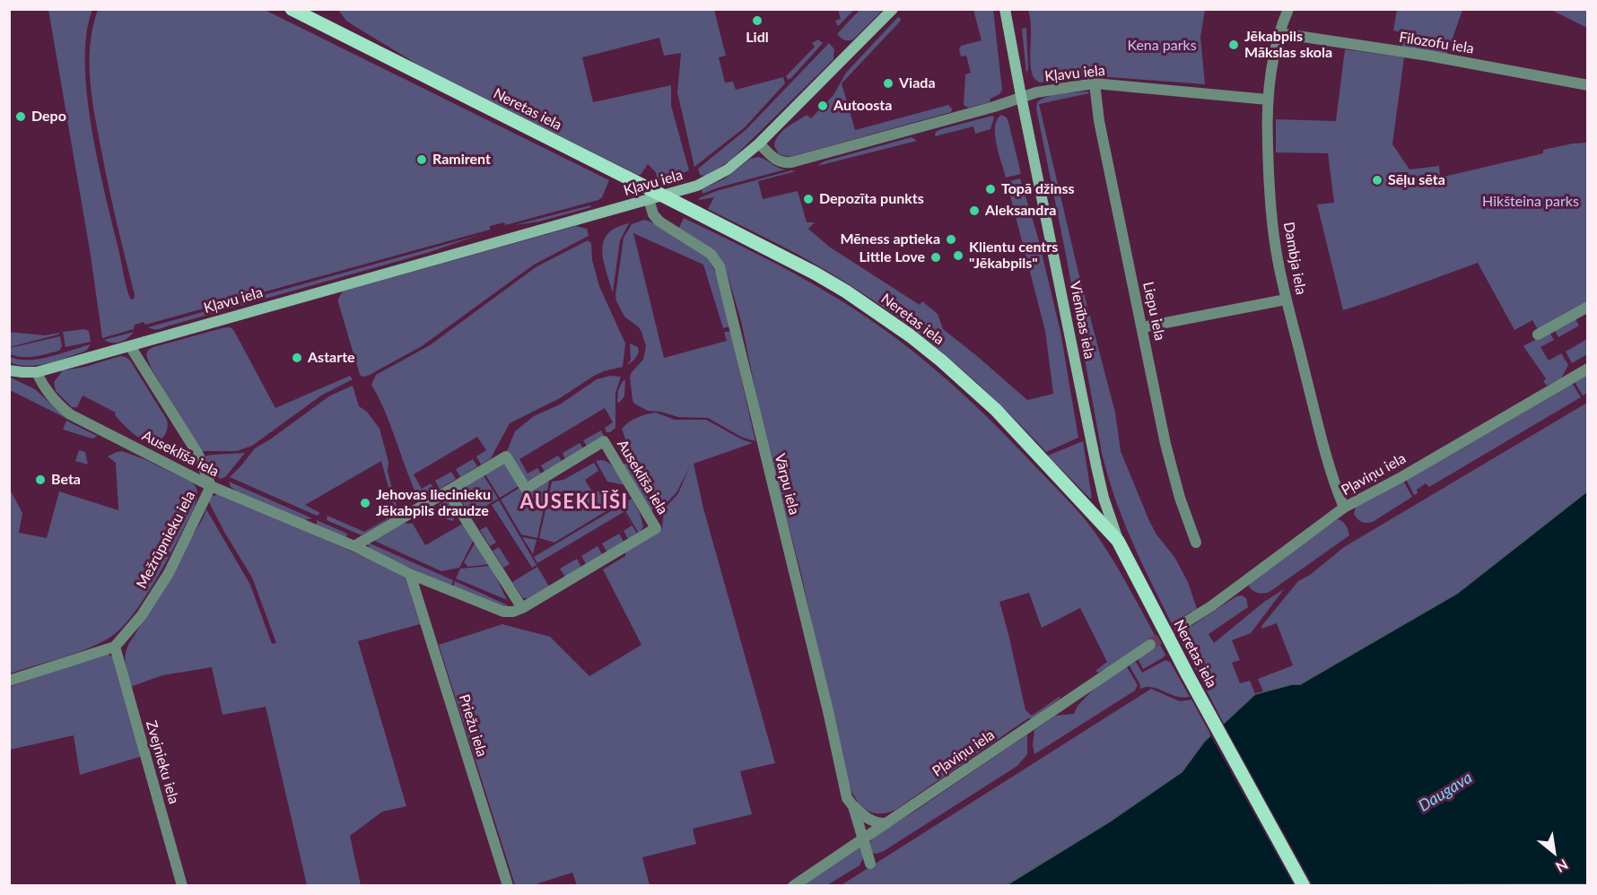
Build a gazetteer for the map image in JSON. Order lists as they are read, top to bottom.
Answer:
{
  "streets": {
    "main road": ["Neretas iela"],
    "street": [
      "Filozofu iela",
      "Kļavu iela",
      "Dambja iela",
      "Liepu iela",
      "Vienības iela",
      "Auseklīša iela",
      "Pļaviņu iela",
      "Vārpu iela",
      "Mežrūpnieku iela",
      "Priežu iela",
      "Zvejnieku iela"
    ]
  },
  "crossings": [
    ["Filozofu iela", "Dambja iela"],
    ["Kļavu iela", "Dambja iela"],
    ["Kļavu iela", "Liepu iela"],
    ["Kļavu iela", "Vienības iela"],
    ["Kļavu iela", "Auseklīša iela"],
    ["Kļavu iela", "Vārpu iela"],
    ["Kļavu iela", "Mežrūpnieku iela"],
    ["Neretas iela", "Vienības iela"],
    ["Dambja iela", "Pļaviņu iela"],
    ["Auseklīša iela", "Mežrūpnieku iela"],
    ["Auseklīša iela", "Priežu iela"],
    ["Pļaviņu iela", "Vārpu iela"],
    ["Mežrūpnieku iela", "Zvejnieku iela"]
  ],
  "districts": ["AUSEKLĪŠI"],
  "water": ["Daugava"],
  "parks": ["Kena parks", "Hikšteina parks"],
  "places": [
    "Lidl",
    "Jēkabpils Mākslas skola",
    "Viada",
    "Autoosta",
    "Depo",
    "Ramirent",
    "Sēļu sēta",
    "Topā džinss",
    "Depozīta punkts",
    "Aleksandra",
    "Mēness aptieka",
    "Klientu centrs \"Jēkabpils\"",
    "Little Love",
    "Astarte",
    "Beta",
    "Jehovas liecinieku Jēkabpils draudze"
  ],
  "north": "bottom right"
}
